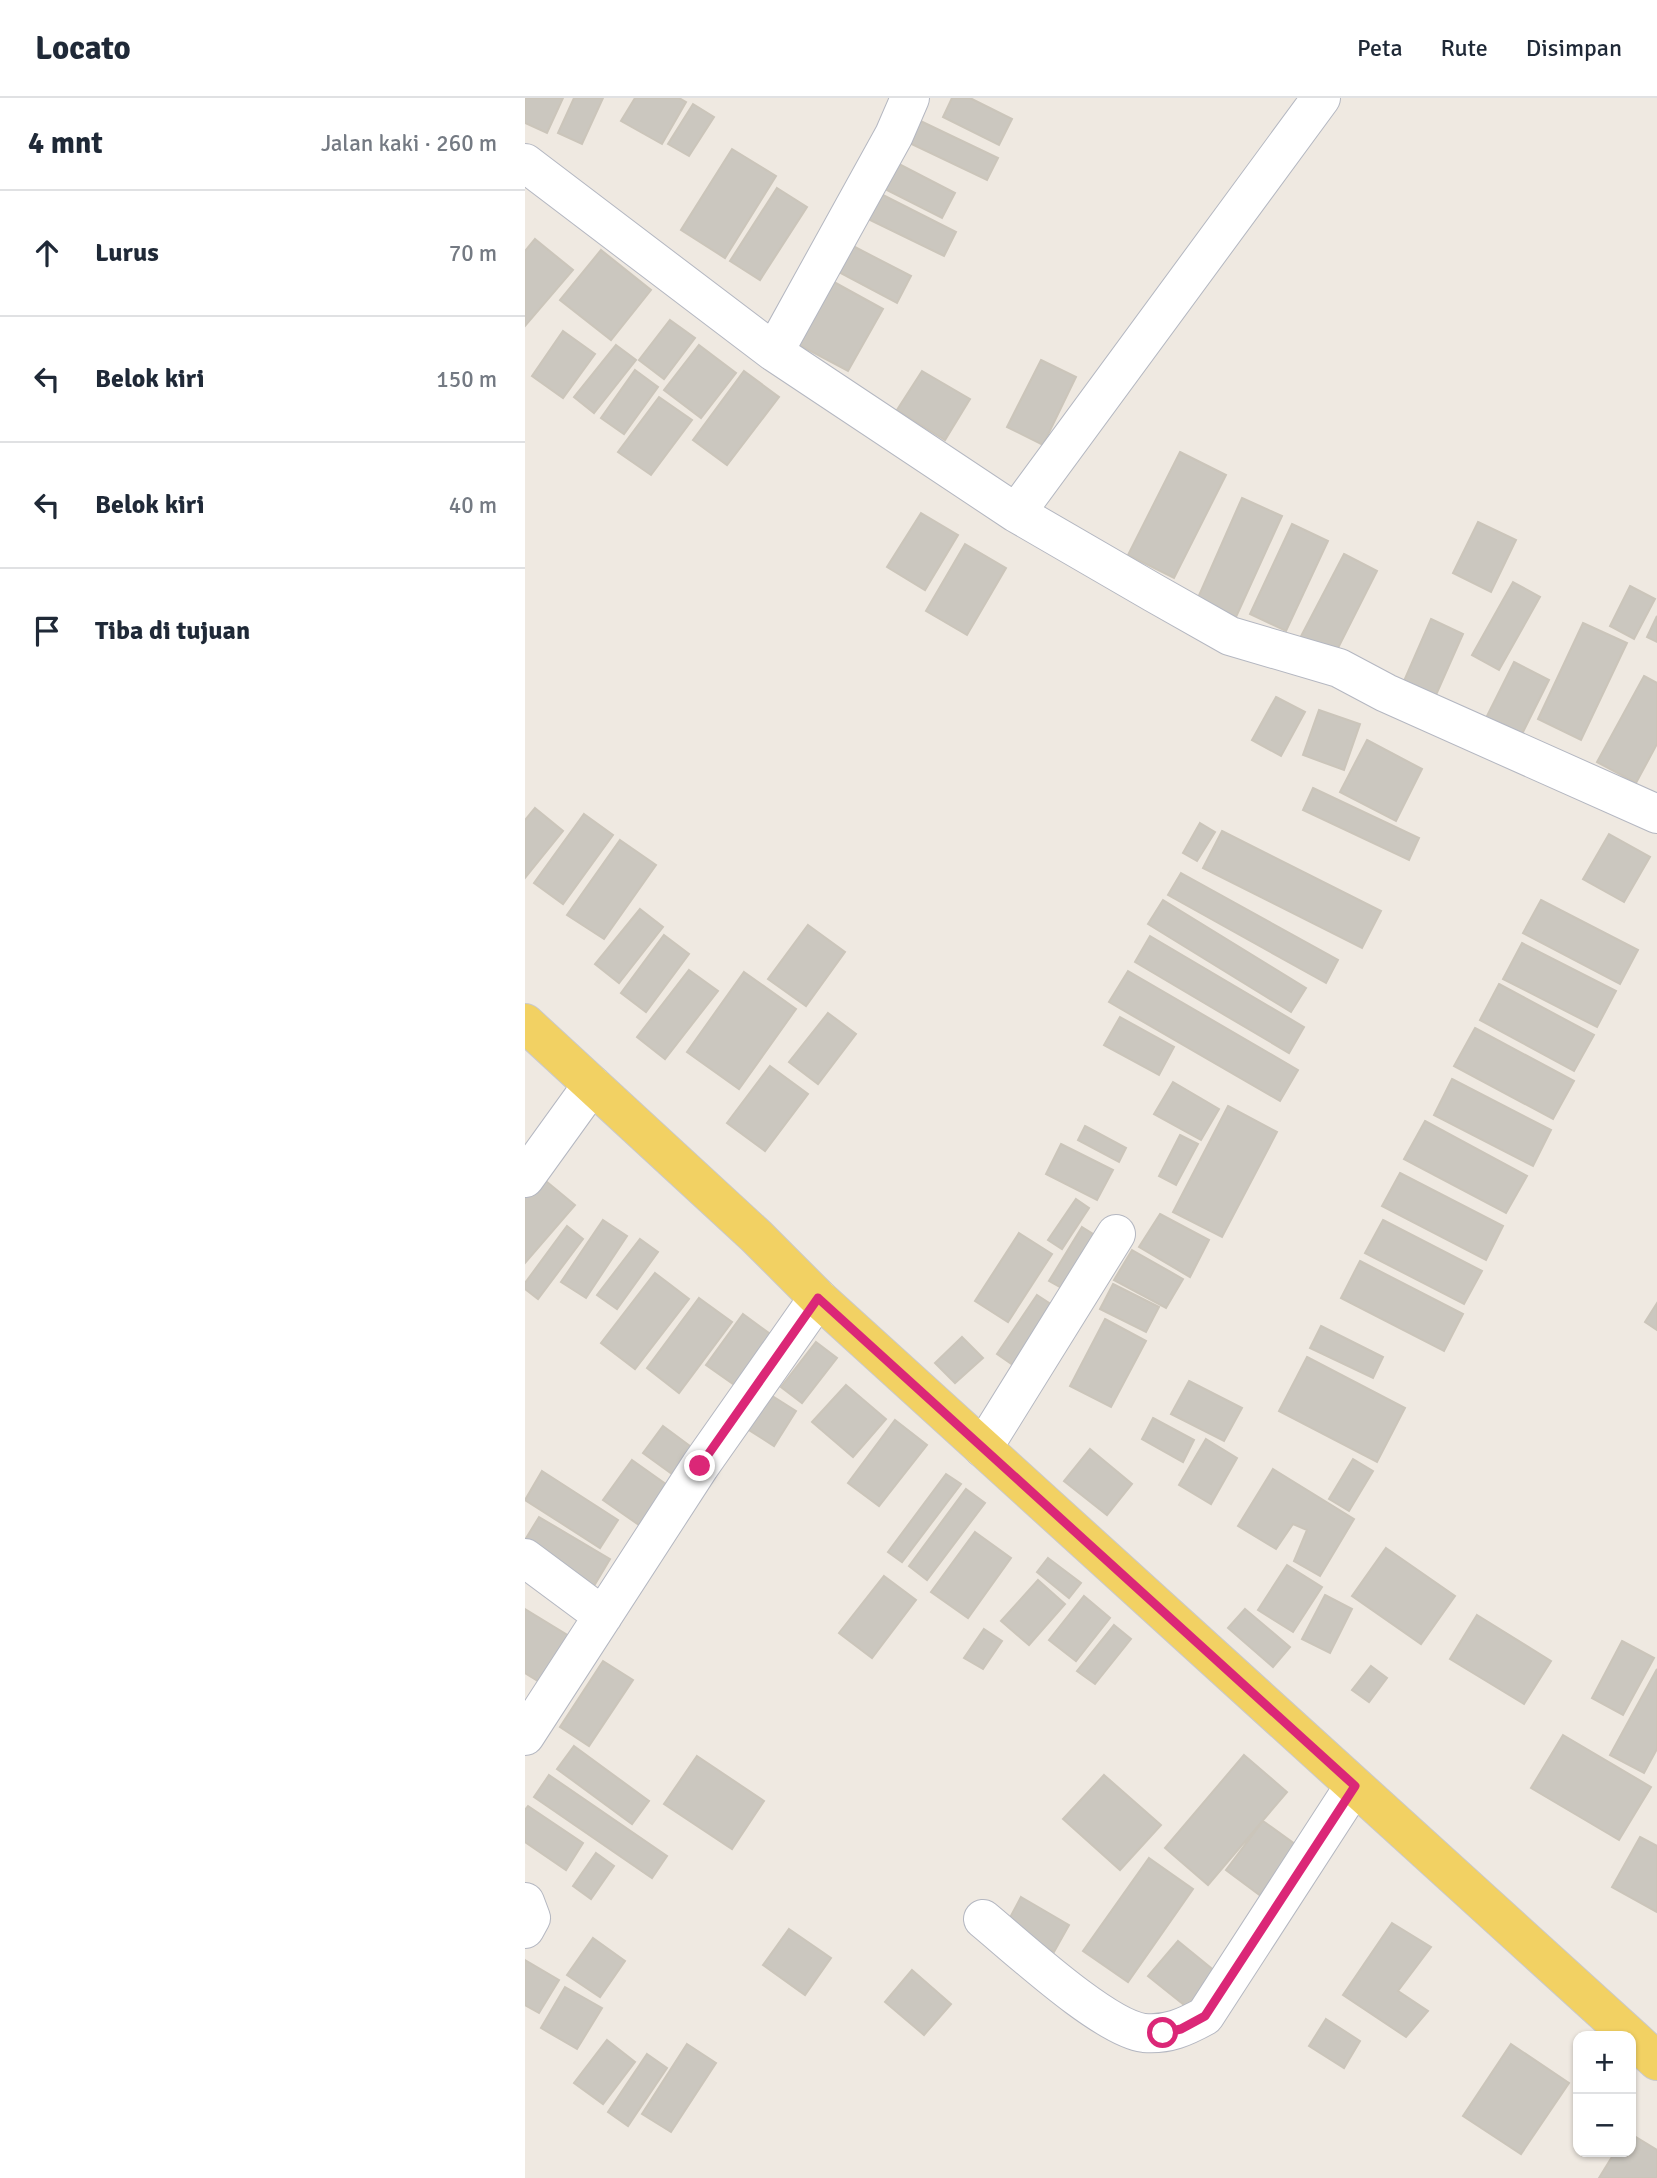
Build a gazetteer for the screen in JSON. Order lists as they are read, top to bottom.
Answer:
{
  "page": {
    "header": "Locato",
    "nav": ["Peta", "Rute", "Disimpan"],
    "heading": ["4 mnt", "Jalan kaki · 260 m"],
    "list": [
      ["Lurus", "70 m"],
      ["Belok kiri", "150 m"],
      ["Belok kiri", "40 m"],
      "Tiba di tujuan"
    ],
    "map_buttons": ["+", "−"]
  }
}
